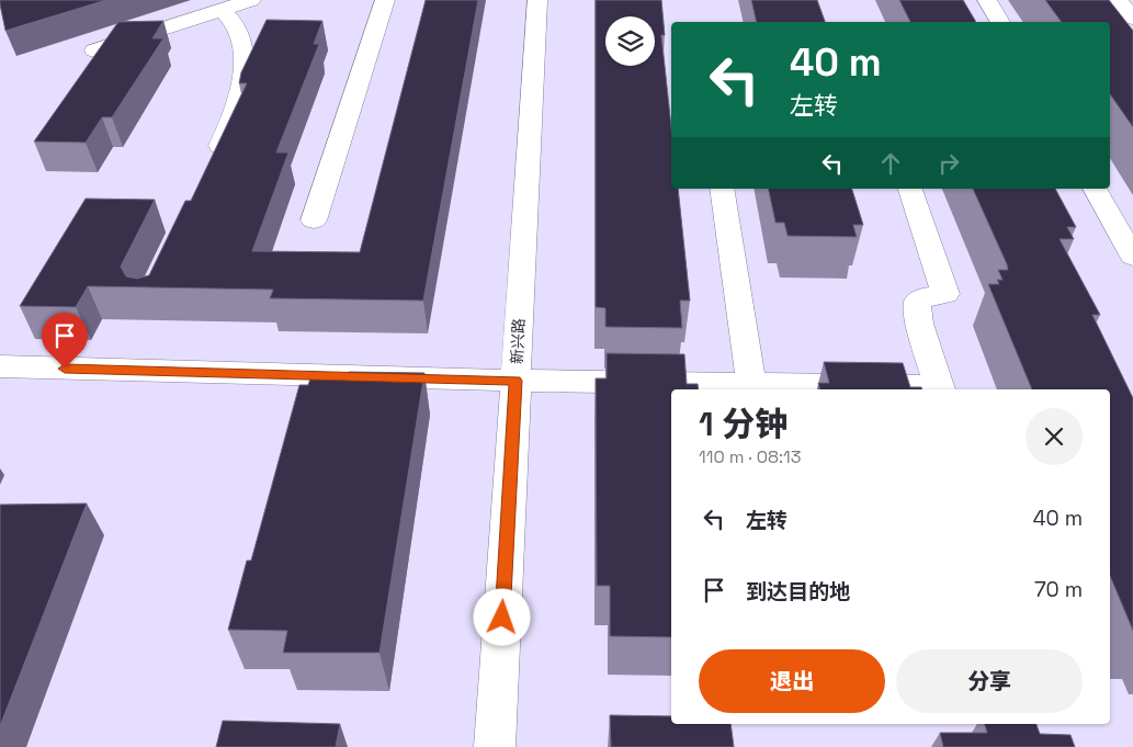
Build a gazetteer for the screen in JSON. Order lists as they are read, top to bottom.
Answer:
{
  "streets": {
    "street": ["新兴路"]
  },
  "page": {
    "turn": ["40 m", "左转"],
    "heading": ["1 分钟", "110 m · 08:13"],
    "list": [
      {
        "name": "左转",
        "value": "40 m"
      },
      {
        "name": "到达目的地",
        "value": "70 m"
      }
    ],
    "buttons": ["退出", "分享"]
  }
}
